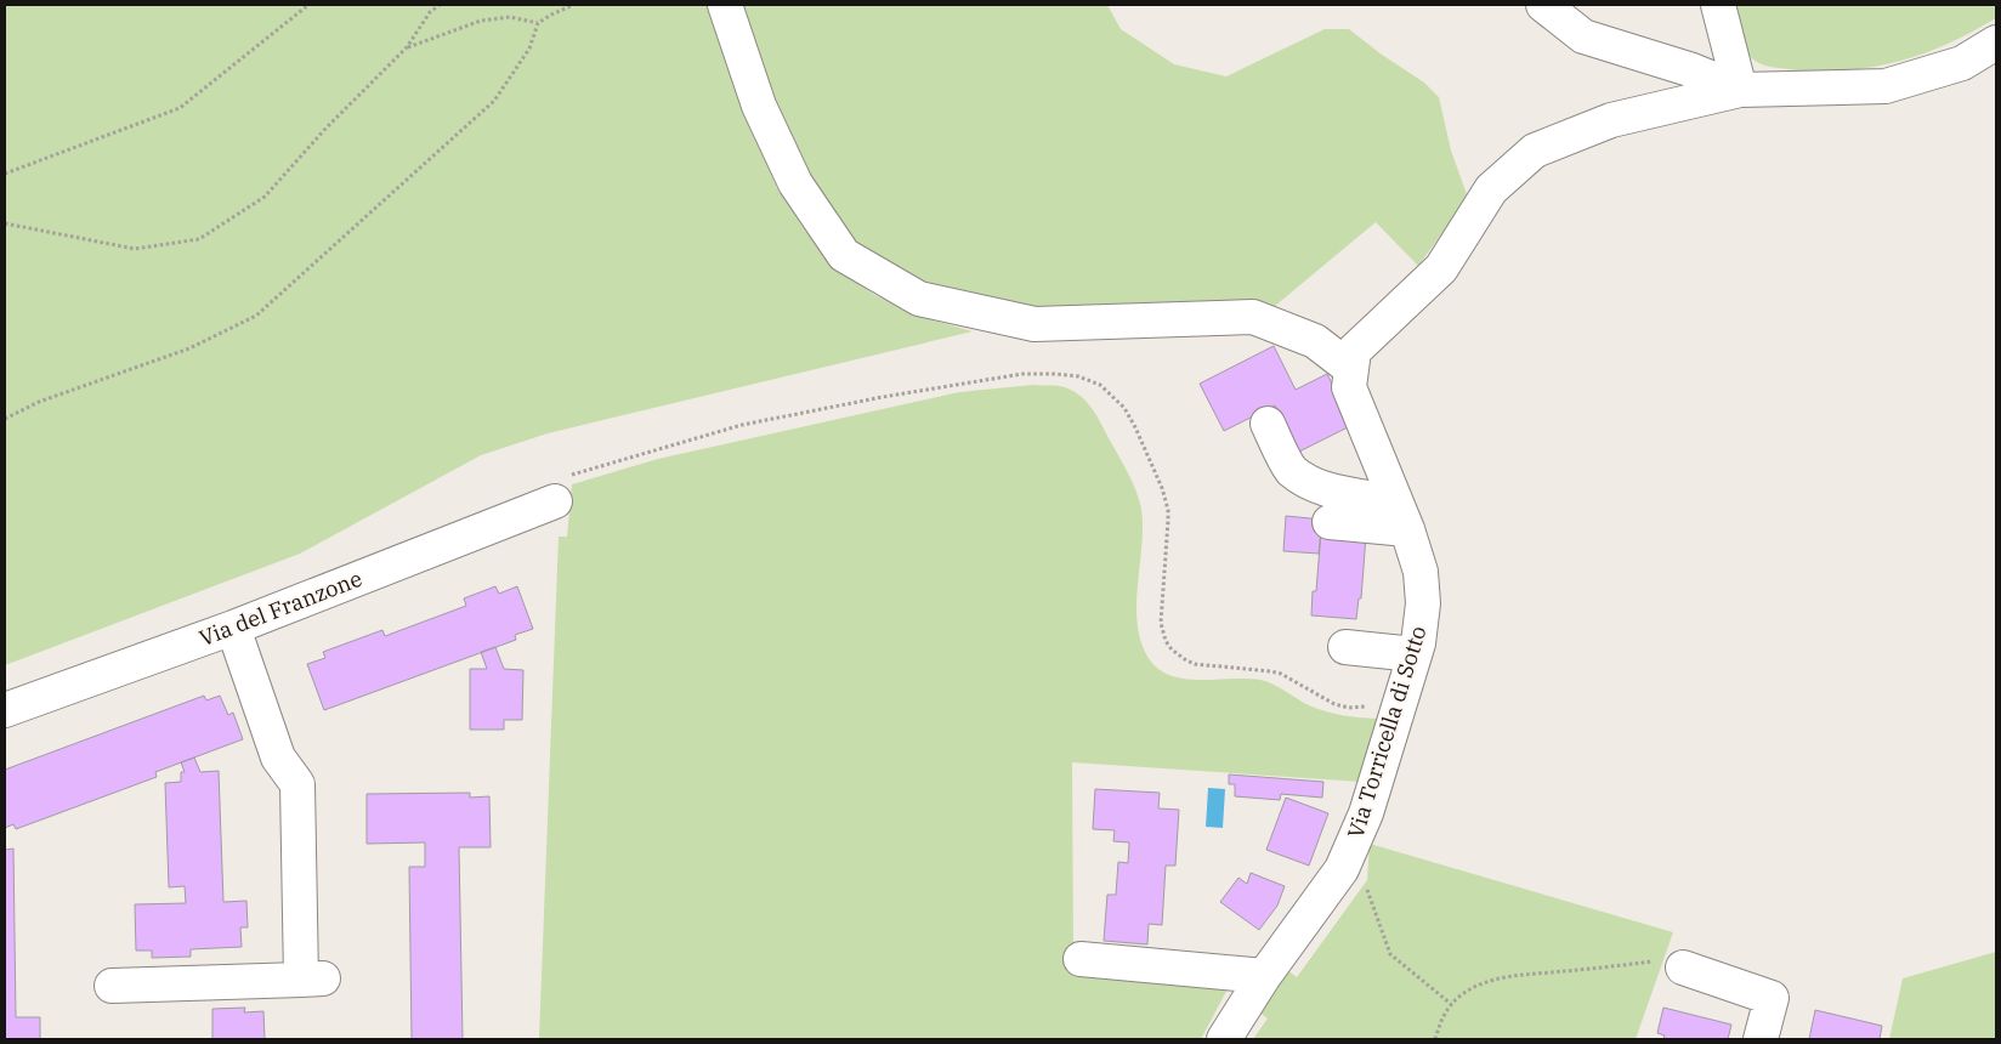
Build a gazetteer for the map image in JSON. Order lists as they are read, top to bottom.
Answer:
{
  "streets": {
    "street": ["Via del Franzone", "Via Torricella di Sotto"]
  }
}
